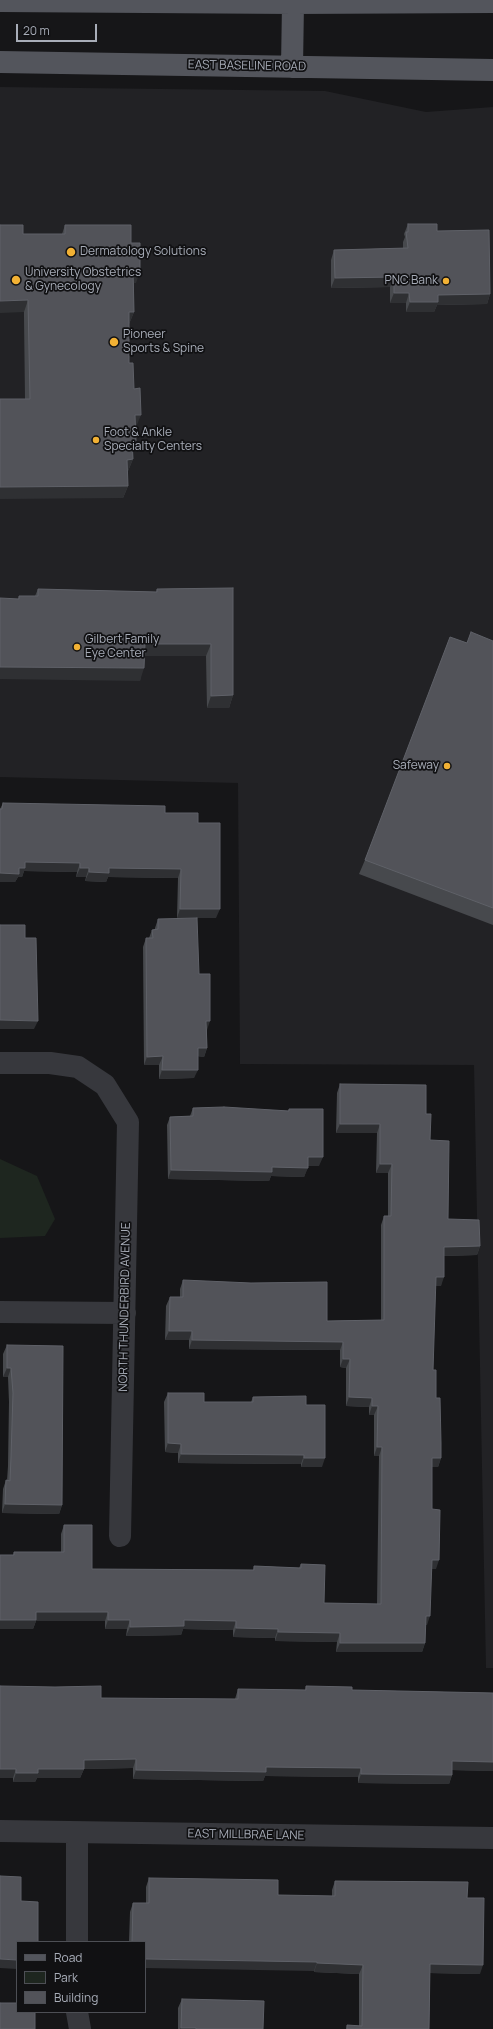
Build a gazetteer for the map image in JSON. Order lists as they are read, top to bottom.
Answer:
{
  "streets": {
    "main road": ["EAST BASELINE ROAD"],
    "street": ["NORTH THUNDERBIRD AVENUE", "EAST MILLBRAE LANE"]
  },
  "places": [
    "Dermatology Solutions",
    "University Obstetrics & Gynecology",
    "PNC Bank",
    "Pioneer Sports & Spine",
    "Foot & Ankle Specialty Centers",
    "Gilbert Family Eye Center",
    "Safeway"
  ],
  "legend": ["Road", "Park", "Building"],
  "scale_bar": "20 m"
}
